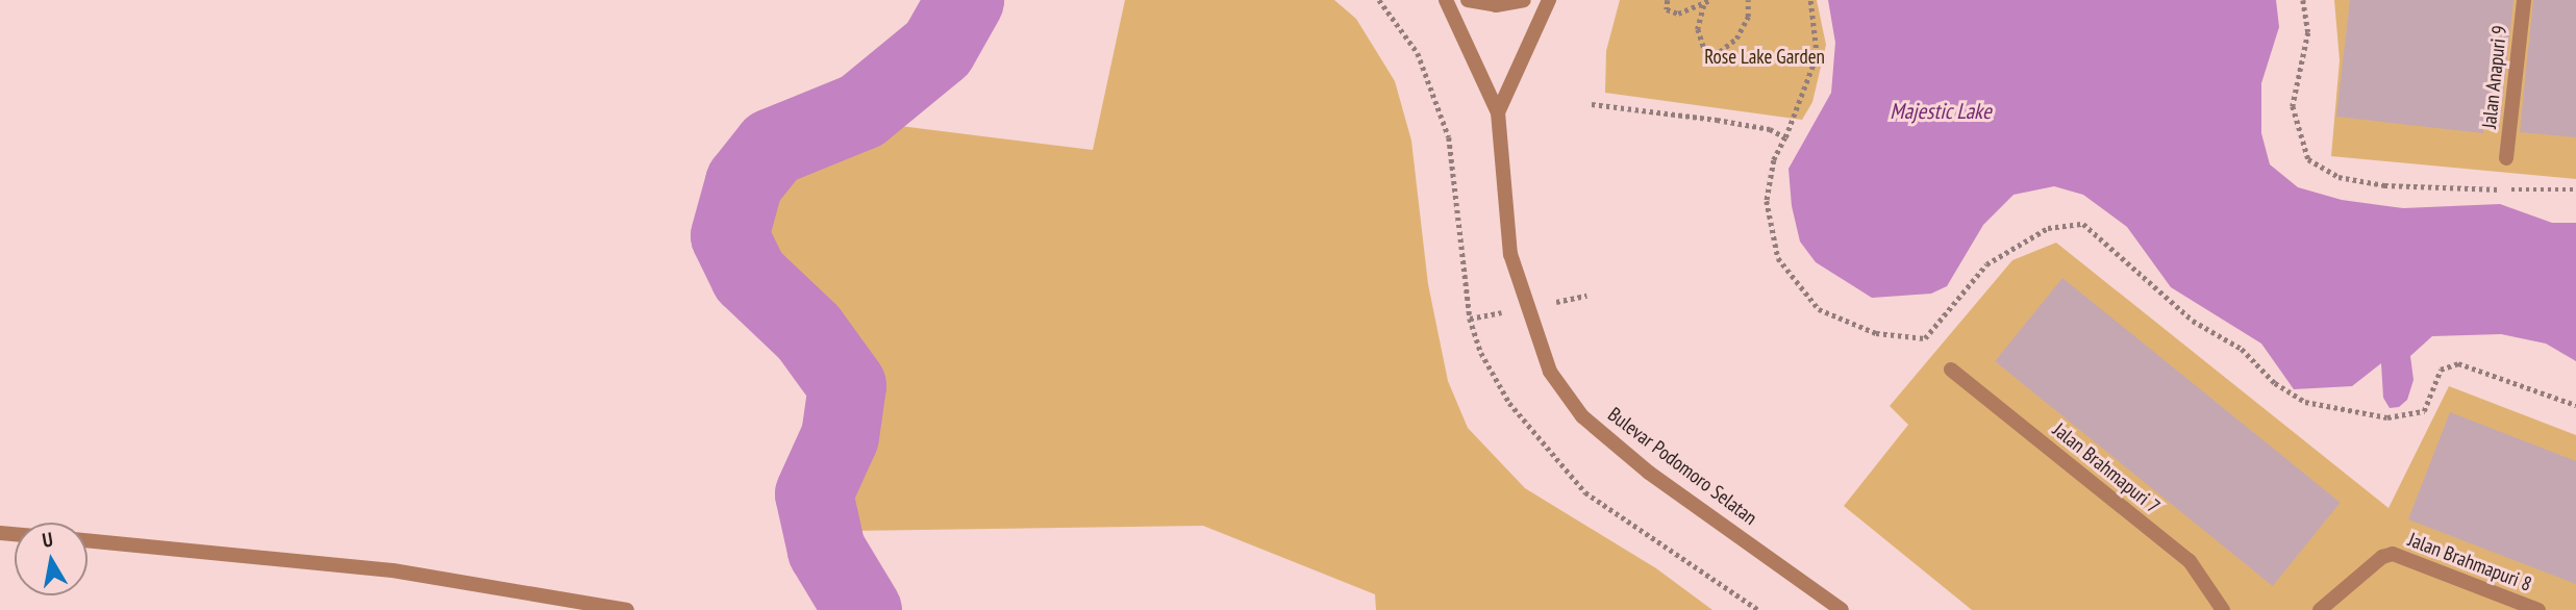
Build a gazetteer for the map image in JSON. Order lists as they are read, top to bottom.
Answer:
{
  "streets": {
    "street": [
      "Jalan Anapuri 9",
      "Bulevar Podomoro Selatan",
      "Jalan Brahmapuri 7",
      "Jalan Brahmapuri 8"
    ]
  },
  "water": ["Majestic Lake"],
  "parks": ["Rose Lake Garden"],
  "north": "top"
}
